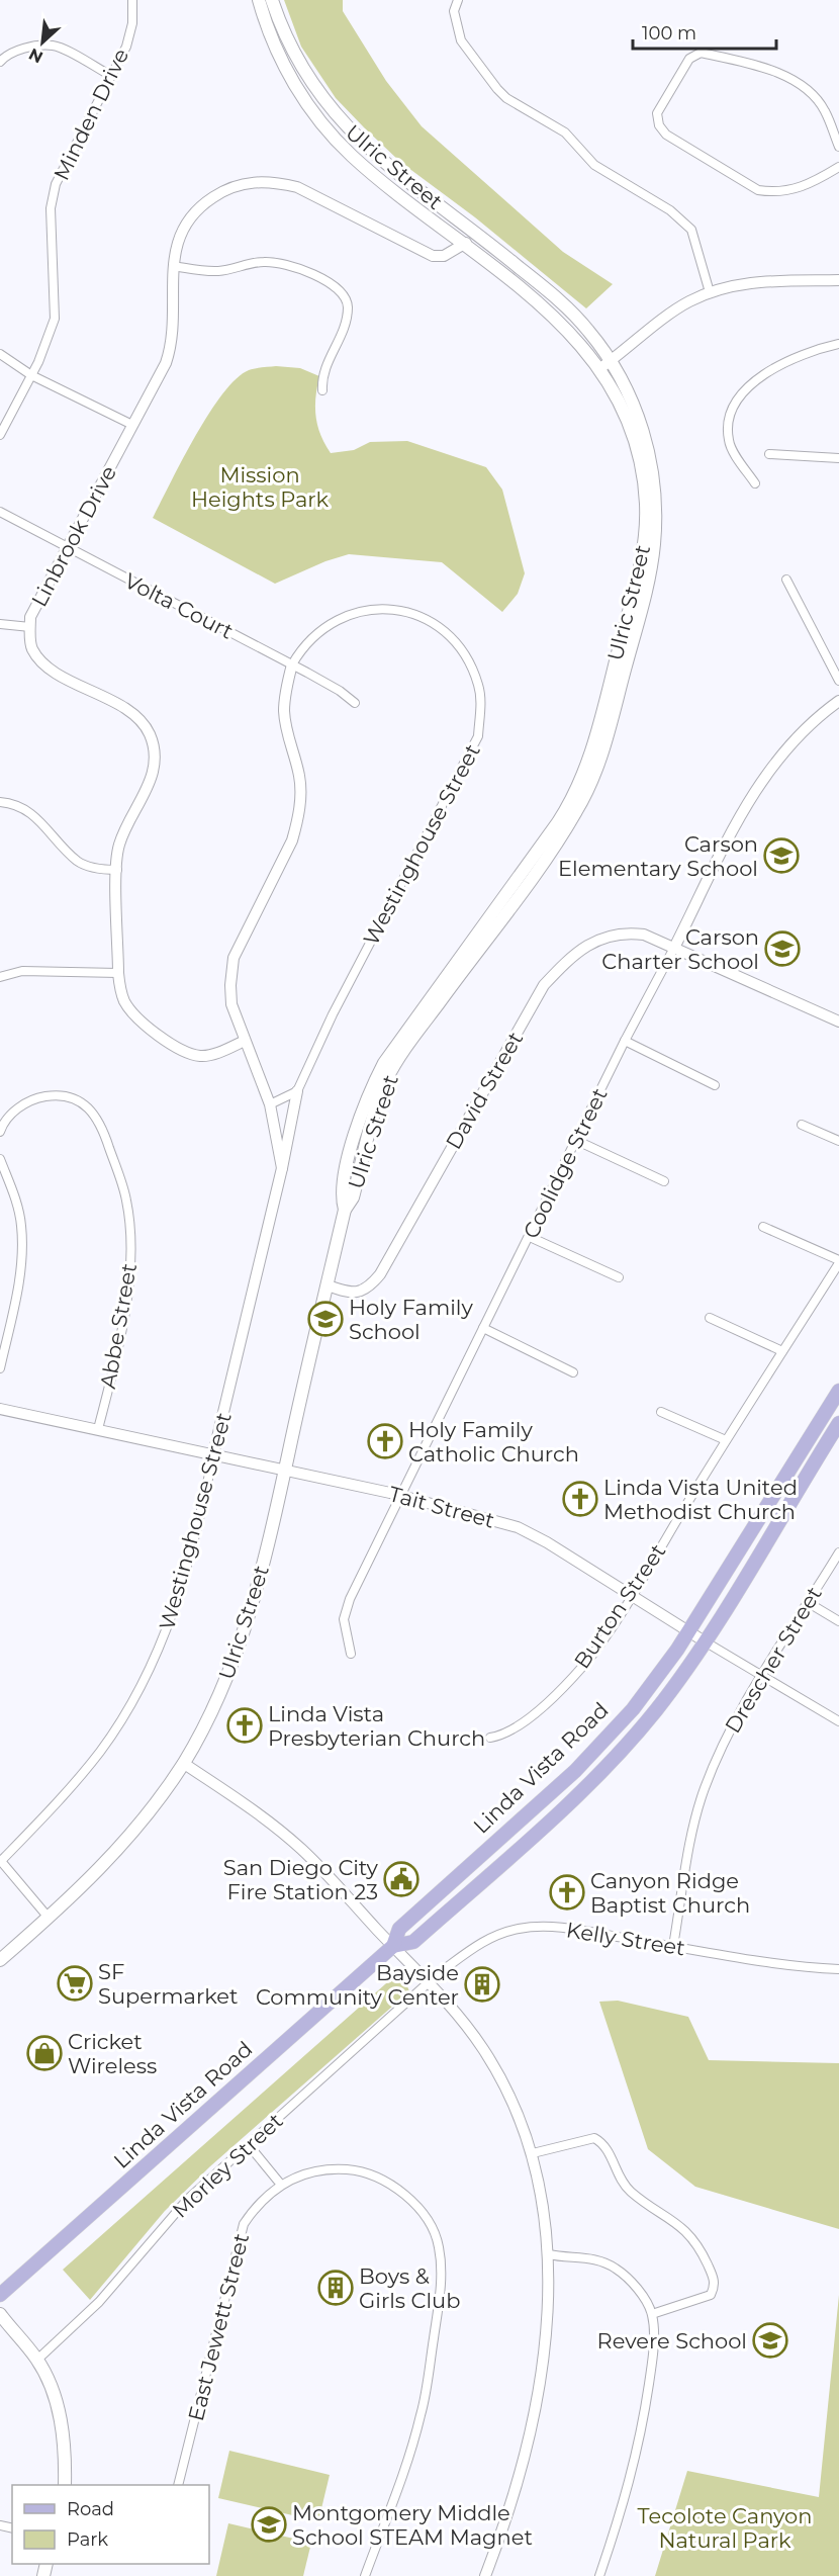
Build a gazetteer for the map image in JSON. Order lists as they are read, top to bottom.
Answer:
{
  "streets": {
    "main road": ["Ulric Street", "Linda Vista Road"],
    "street": [
      "Minden Drive",
      "Linbrook Drive",
      "Volta Court",
      "Westinghouse Street",
      "David Street",
      "Coolidge Street",
      "Abbe Street",
      "Tait Street",
      "Burton Street",
      "Drescher Street",
      "Kelly Street",
      "Morley Street",
      "East Jewett Street"
    ]
  },
  "crossings": [
    ["Ulric Street", "Linbrook Drive"],
    ["Ulric Street", "David Street"],
    ["Ulric Street", "Tait Street"],
    ["Linbrook Drive", "Volta Court"],
    ["Volta Court", "Westinghouse Street"],
    ["Westinghouse Street", "Tait Street"],
    ["David Street", "Coolidge Street"],
    ["Coolidge Street", "Tait Street"],
    ["Abbe Street", "Tait Street"],
    ["Tait Street", "Burton Street"],
    ["Tait Street", "Drescher Street"],
    ["Tait Street", "Linda Vista Road"],
    ["Drescher Street", "Kelly Street"],
    ["Kelly Street", "Morley Street"]
  ],
  "parks": ["Mission Heights Park", "Tecolote Canyon Natural Park"],
  "places": {
    "school or university": [
      "Carson Elementary School",
      "Carson Charter School",
      "Holy Family School",
      "Revere School",
      "Montgomery Middle School STEAM Magnet"
    ],
    "church": [
      "Holy Family Catholic Church",
      "Linda Vista United Methodist Church",
      "Linda Vista Presbyterian Church",
      "Canyon Ridge Baptist Church"
    ],
    "public building": ["San Diego City Fire Station 23"],
    "supermarket": ["SF Supermarket"],
    "building": ["Bayside Community Center", "Boys & Girls Club"],
    "shop": ["Cricket Wireless"]
  },
  "legend": ["Road", "Park"],
  "scale_bar": "100 m",
  "north": "bottom left"
}
